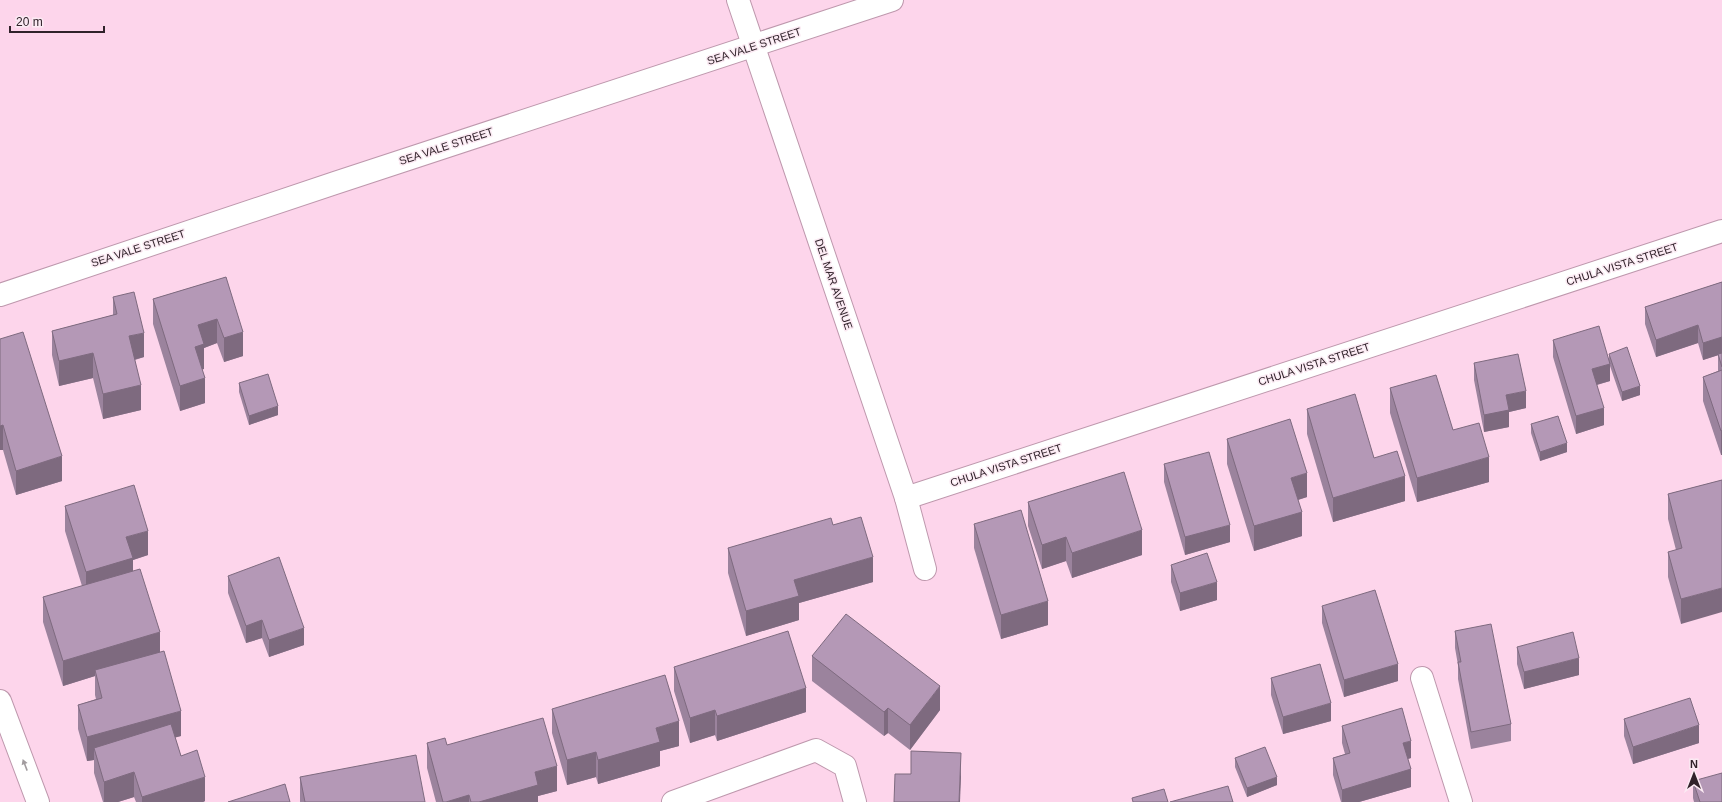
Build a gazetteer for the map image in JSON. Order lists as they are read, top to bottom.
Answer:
{
  "streets": {
    "street": ["SEA VALE STREET", "CHULA VISTA STREET", "DEL MAR AVENUE"]
  },
  "crossings": [
    ["SEA VALE STREET", "DEL MAR AVENUE"],
    ["CHULA VISTA STREET", "DEL MAR AVENUE"]
  ],
  "scale_bar": "20 m",
  "north": "top"
}
